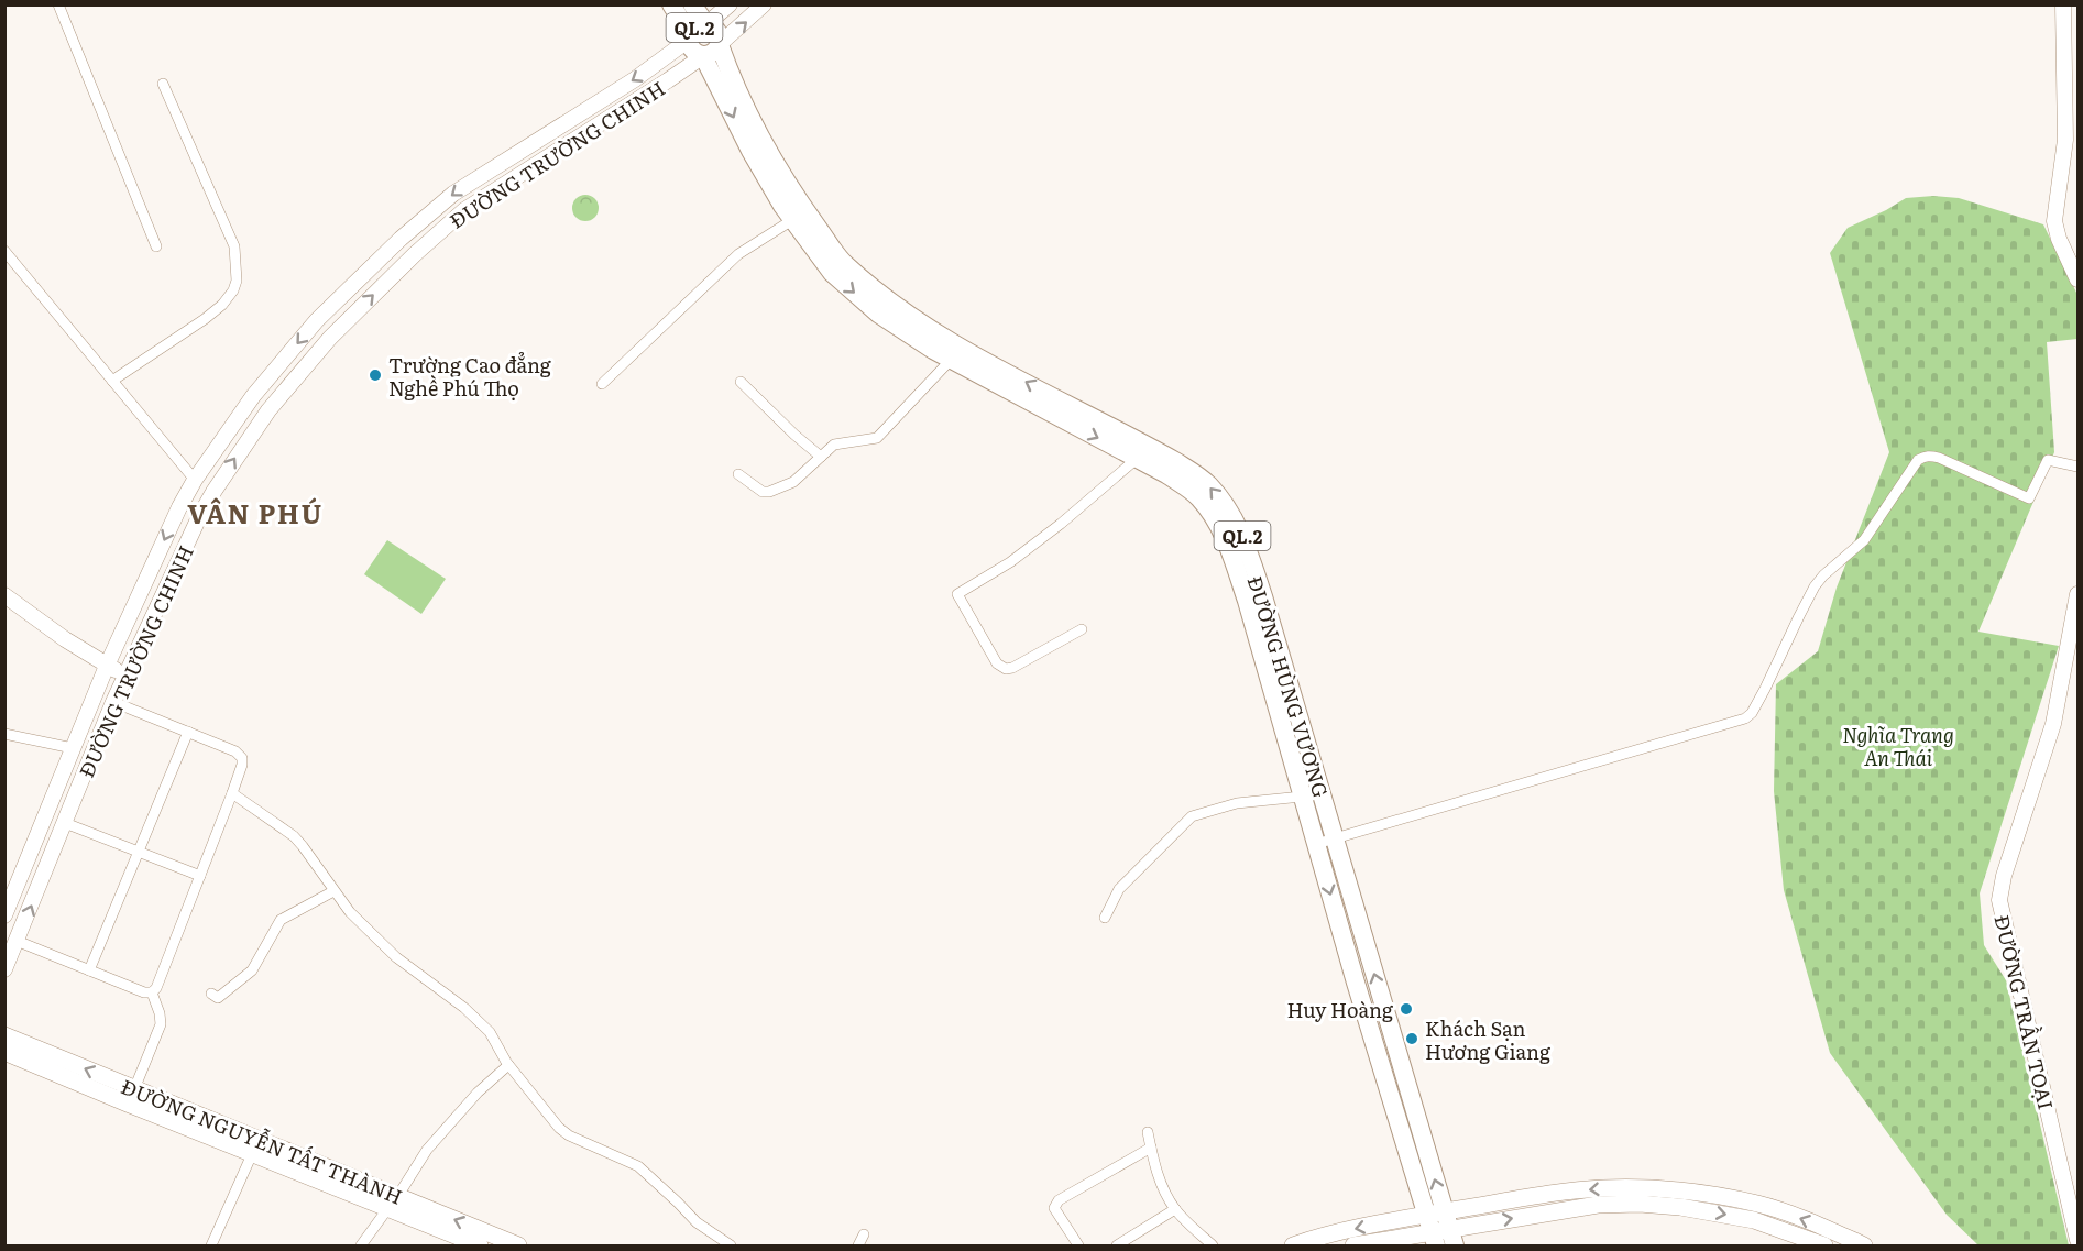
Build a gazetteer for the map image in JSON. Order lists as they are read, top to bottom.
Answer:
{
  "streets": {
    "highway": ["QL.2", "ĐƯỜNG HÙNG VƯƠNG"],
    "main road": ["ĐƯỜNG TRƯỜNG CHINH", "ĐƯỜNG TRẦN TOẠI", "ĐƯỜNG NGUYỄN TẤT THÀNH"]
  },
  "crossings": [
    ["QL.2", "ĐƯỜNG TRƯỜNG CHINH"],
    ["QL.2", "ĐƯỜNG HÙNG VƯƠNG"],
    ["ĐƯỜNG TRƯỜNG CHINH", "ĐƯỜNG HÙNG VƯƠNG"]
  ],
  "districts": ["VÂN PHÚ"],
  "parks": ["Nghĩa Trang An Thái"],
  "places": ["Trường Cao đẳng Nghề Phú Thọ", "Huy Hoàng", "Khách Sạn Hương Giang"]
}
